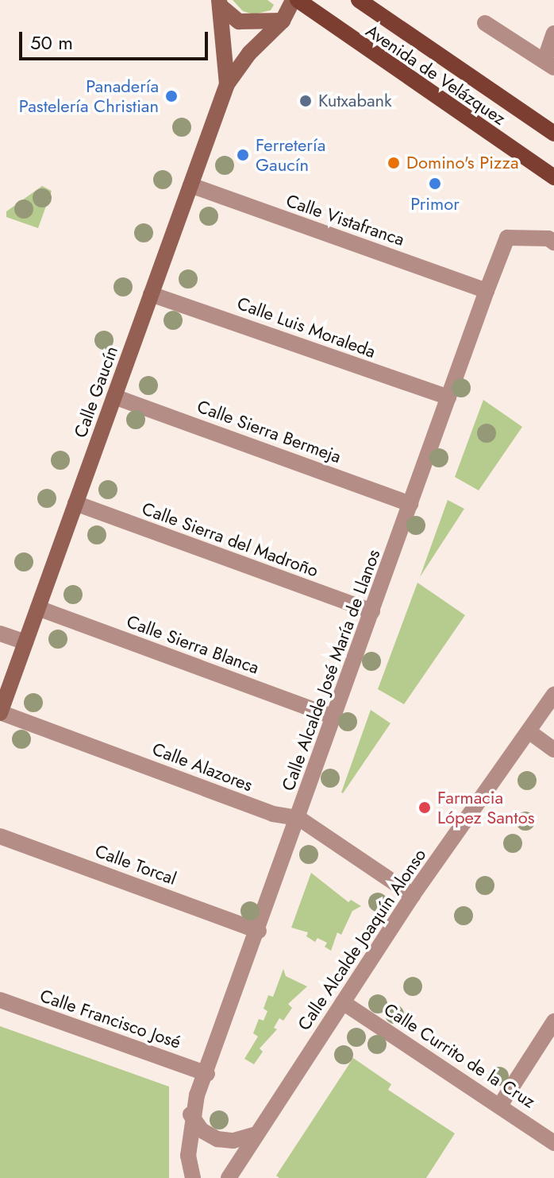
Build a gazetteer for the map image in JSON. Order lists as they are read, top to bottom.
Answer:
{
  "streets": {
    "main road": ["Avenida de Velázquez", "Calle Gaucín"],
    "street": [
      "Calle Vistafranca",
      "Calle Luis Moraleda",
      "Calle Sierra Bermeja",
      "Calle Sierra del Madroño",
      "Calle Sierra Blanca",
      "Calle Alcalde José María de Llanos",
      "Calle Alazores",
      "Calle Torcal",
      "Calle Alcalde Joaquín Alonso",
      "Calle Francisco José",
      "Calle Currito de la Cruz"
    ]
  },
  "crossings": [
    ["Calle Vistafranca", "Calle Gaucín"],
    ["Calle Vistafranca", "Calle Alcalde José María de Llanos"],
    ["Calle Luis Moraleda", "Calle Gaucín"],
    ["Calle Luis Moraleda", "Calle Alcalde José María de Llanos"],
    ["Calle Gaucín", "Calle Sierra Bermeja"],
    ["Calle Gaucín", "Calle Sierra del Madroño"],
    ["Calle Gaucín", "Calle Sierra Blanca"],
    ["Calle Gaucín", "Calle Alazores"],
    ["Calle Sierra Bermeja", "Calle Alcalde José María de Llanos"],
    ["Calle Sierra del Madroño", "Calle Alcalde José María de Llanos"],
    ["Calle Sierra Blanca", "Calle Alcalde José María de Llanos"],
    ["Calle Alcalde José María de Llanos", "Calle Alazores"],
    ["Calle Alcalde José María de Llanos", "Calle Torcal"],
    ["Calle Alcalde José María de Llanos", "Calle Francisco José"],
    ["Calle Alazores", "Calle Alcalde Joaquín Alonso"],
    ["Calle Alcalde Joaquín Alonso", "Calle Currito de la Cruz"]
  ],
  "places": [
    "Panadería Pastelería Christian",
    "Kutxabank",
    "Ferretería Gaucín",
    "Domino's Pizza",
    "Primor",
    "Farmacia López Santos"
  ],
  "scale_bar": "50 m"
}
